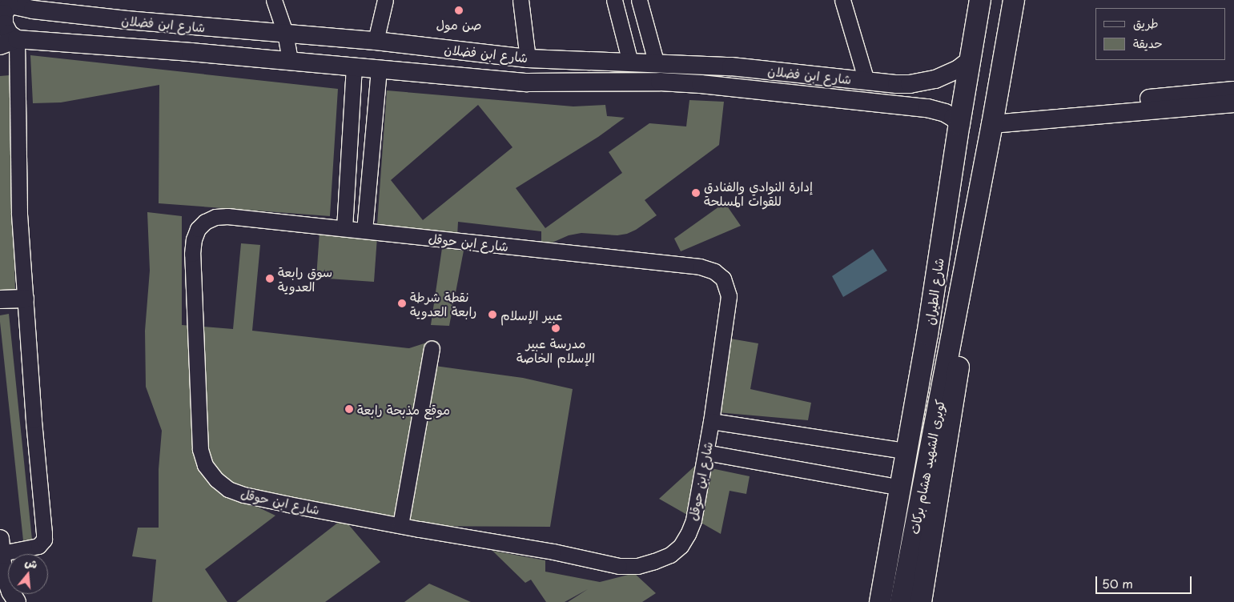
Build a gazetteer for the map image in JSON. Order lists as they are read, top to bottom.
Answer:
{
  "streets": {
    "main road": ["شارع الطيران", "كوبرى الشهيد هشام بركات"],
    "street": ["شارع ابن فضلان", "شارع ابن حوقل"]
  },
  "crossings": [
    ["شارع ابن فضلان", "شارع الطيران"],
    ["شارع الطيران", "كوبرى الشهيد هشام بركات"]
  ],
  "places": [
    "صن مول",
    "إدارة النوادي والفنادق للقوات المسلحة",
    "سوق رابعة العدوية",
    "نقطة شرطة رابعة العدوية",
    "عبير الإسلام",
    "مدرسة عبير الإسلام الخاصة",
    "موقع مذبحة رابعة"
  ],
  "legend": ["طريق", "حديقة"],
  "scale_bar": "50 m",
  "north": "top"
}
